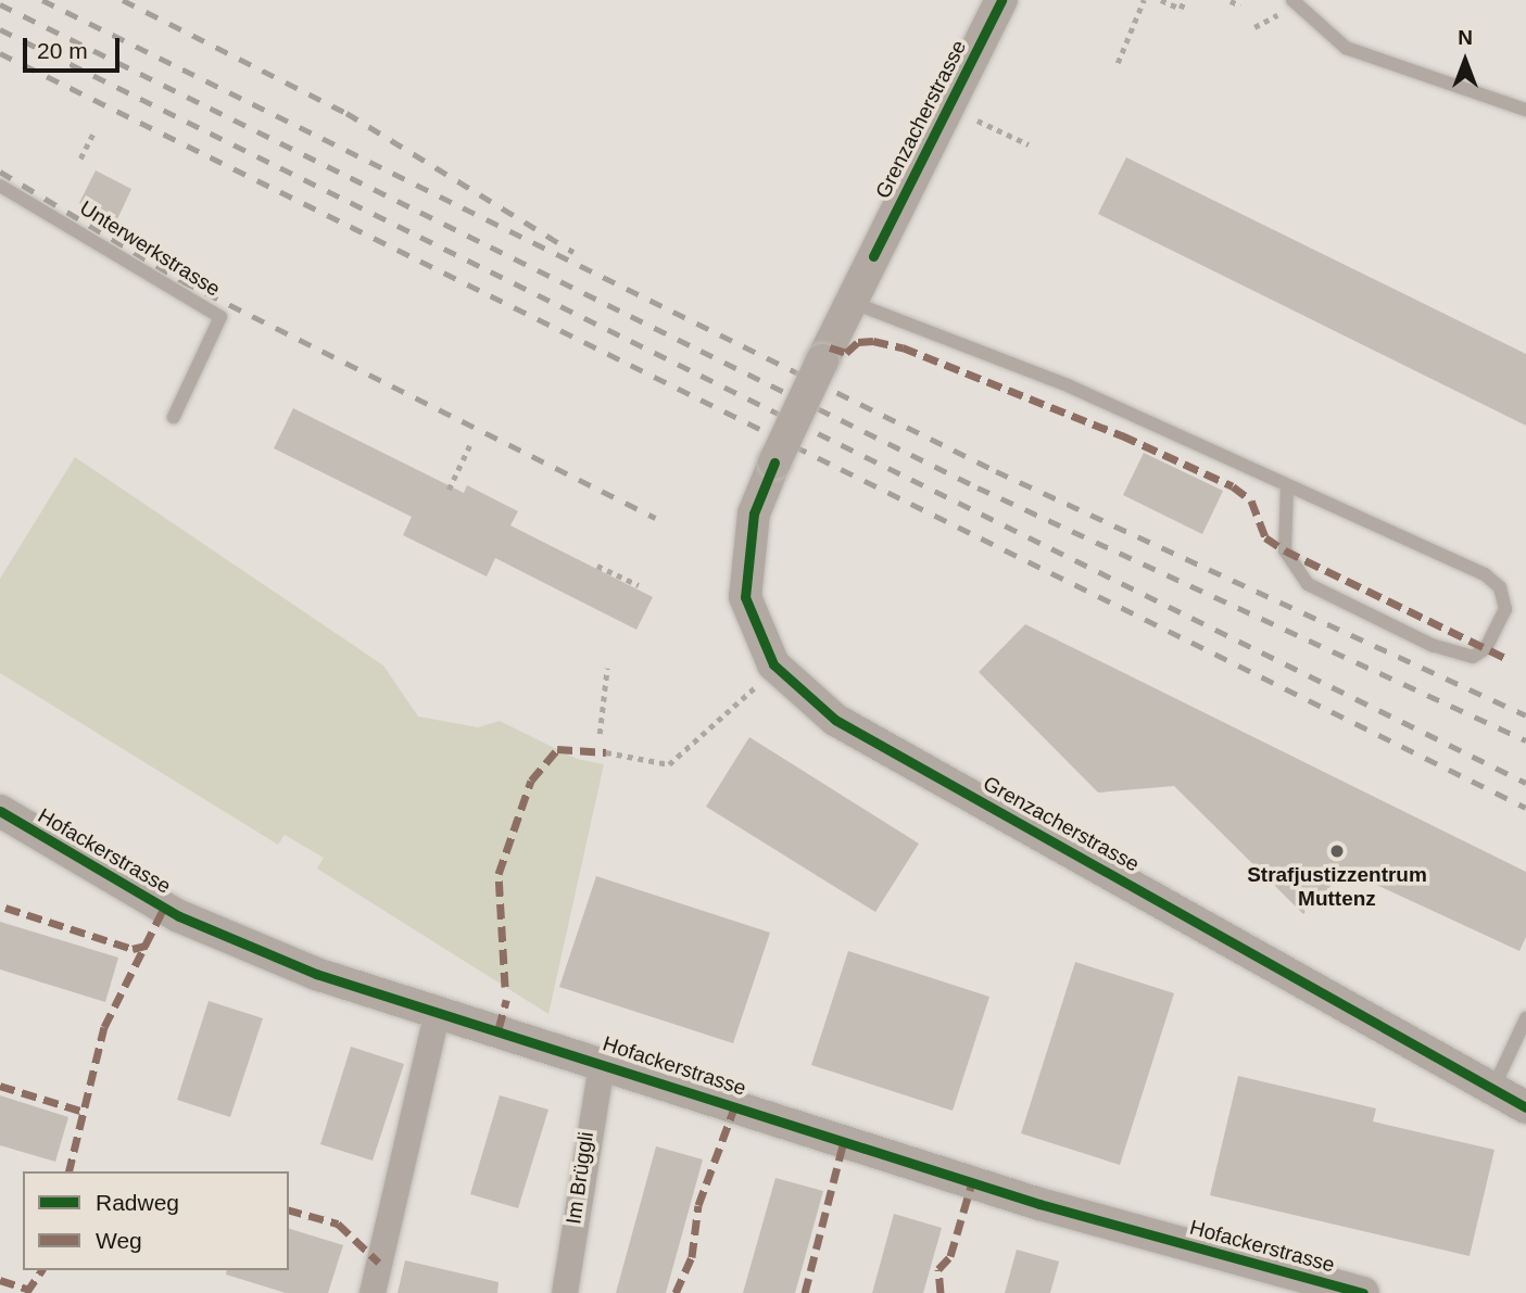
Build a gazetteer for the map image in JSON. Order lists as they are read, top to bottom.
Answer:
{
  "streets": {
    "street": ["Grenzacherstrasse", "Hofackerstrasse", "Im Brüggli"],
    "lane": ["Unterwerkstrasse"]
  },
  "crossings": [
    ["Hofackerstrasse", "Im Brüggli"]
  ],
  "places": ["Strafjustizzentrum Muttenz"],
  "legend": ["Radweg", "Weg"],
  "scale_bar": "20 m",
  "north": "top"
}
